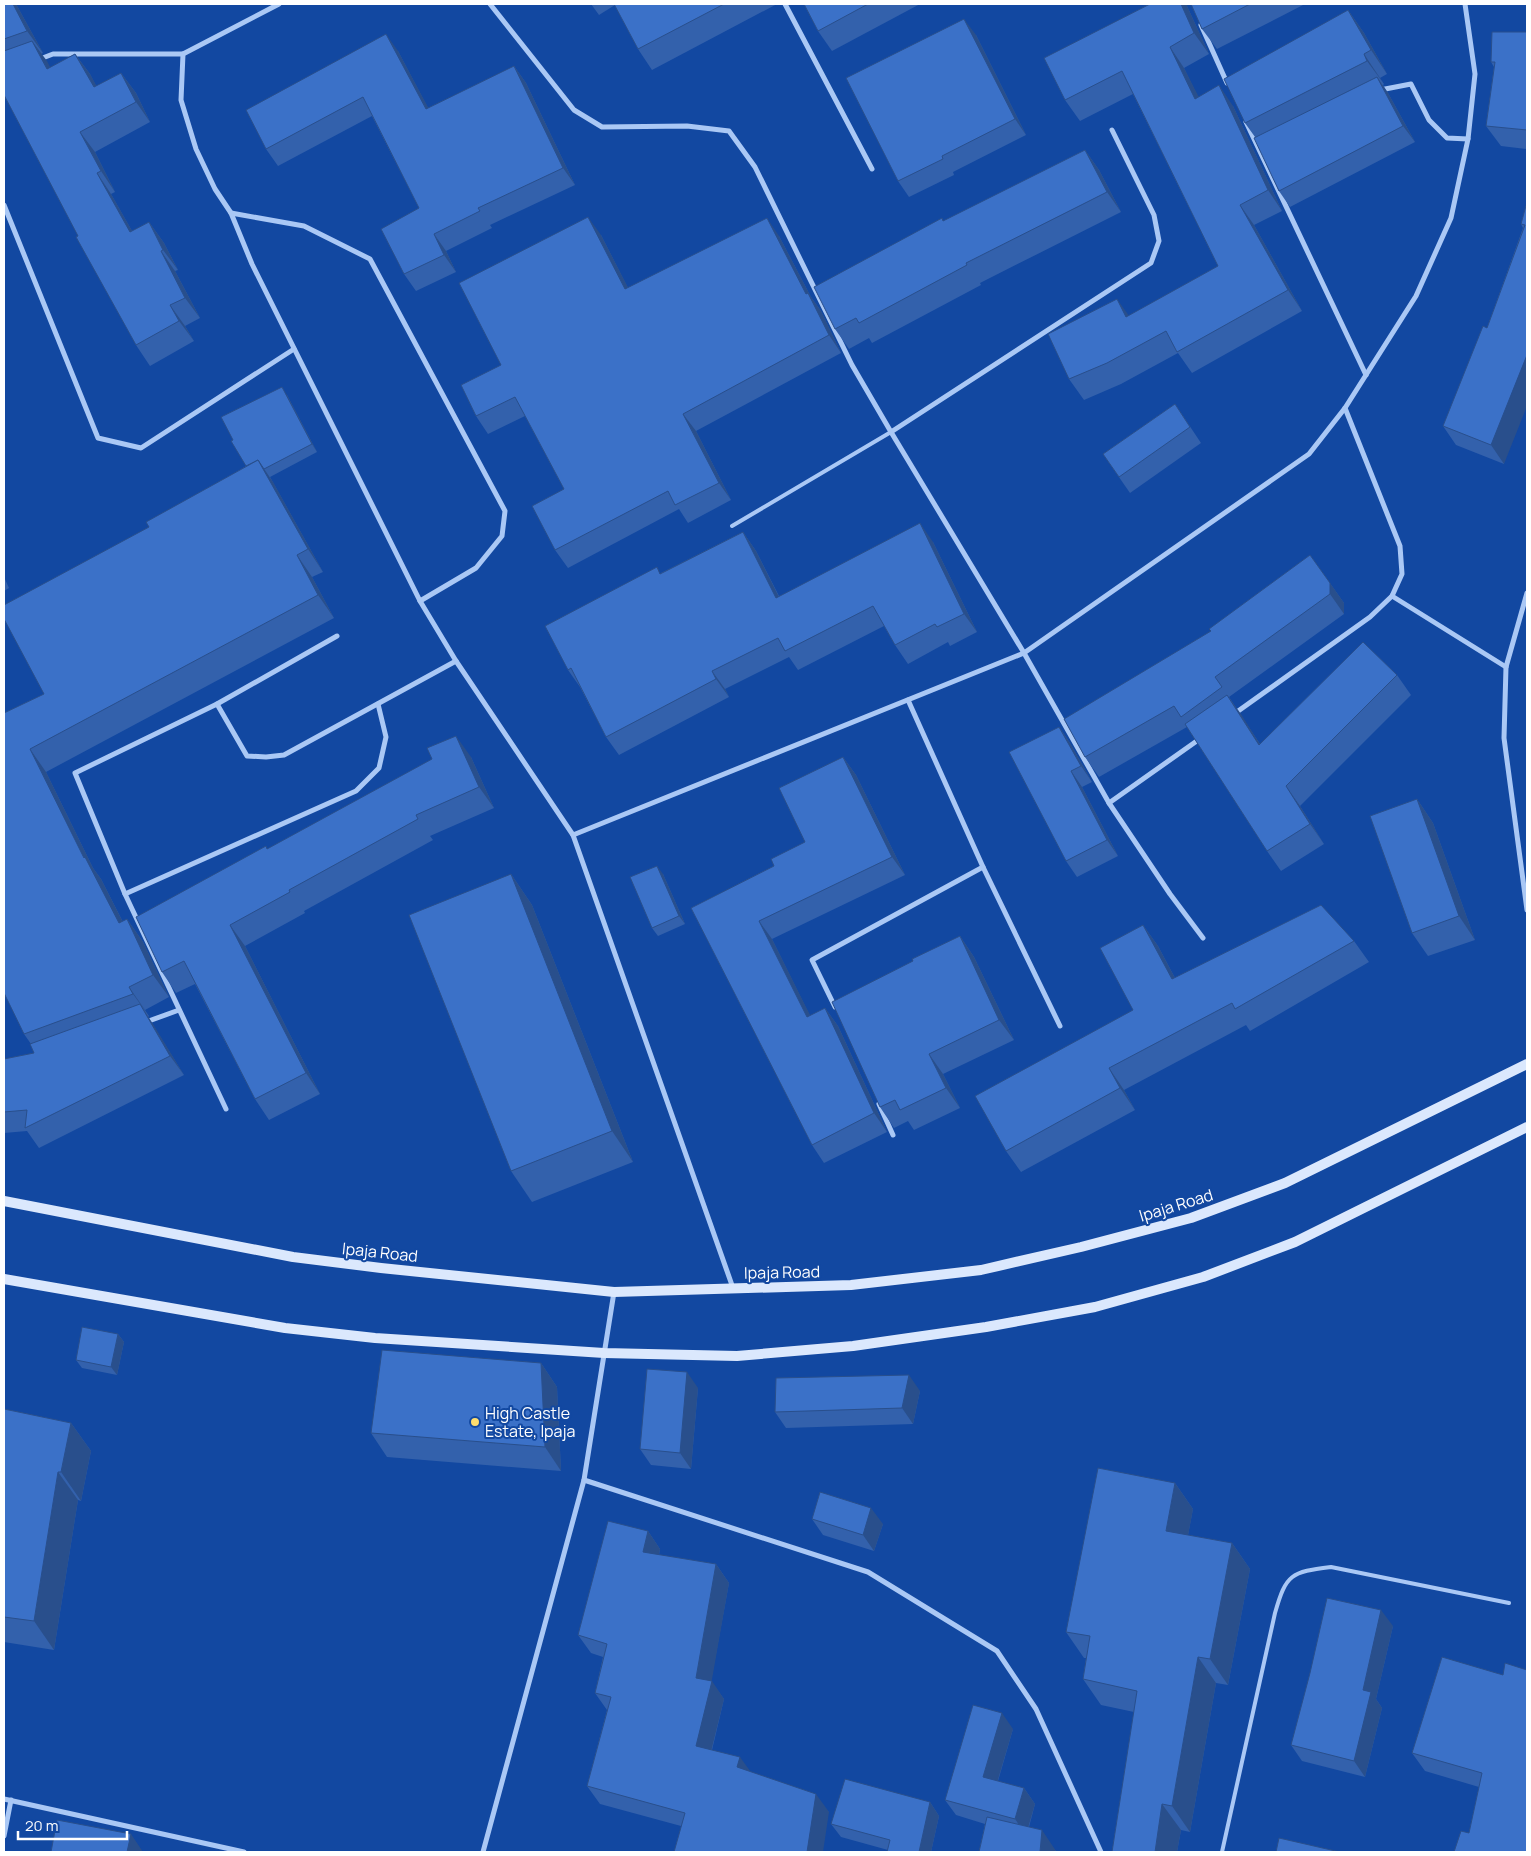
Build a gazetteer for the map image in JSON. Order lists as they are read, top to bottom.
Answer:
{
  "streets": {
    "main road": ["Ipaja Road"]
  },
  "places": ["High Castle Estate, Ipaja"],
  "scale_bar": "20 m"
}
